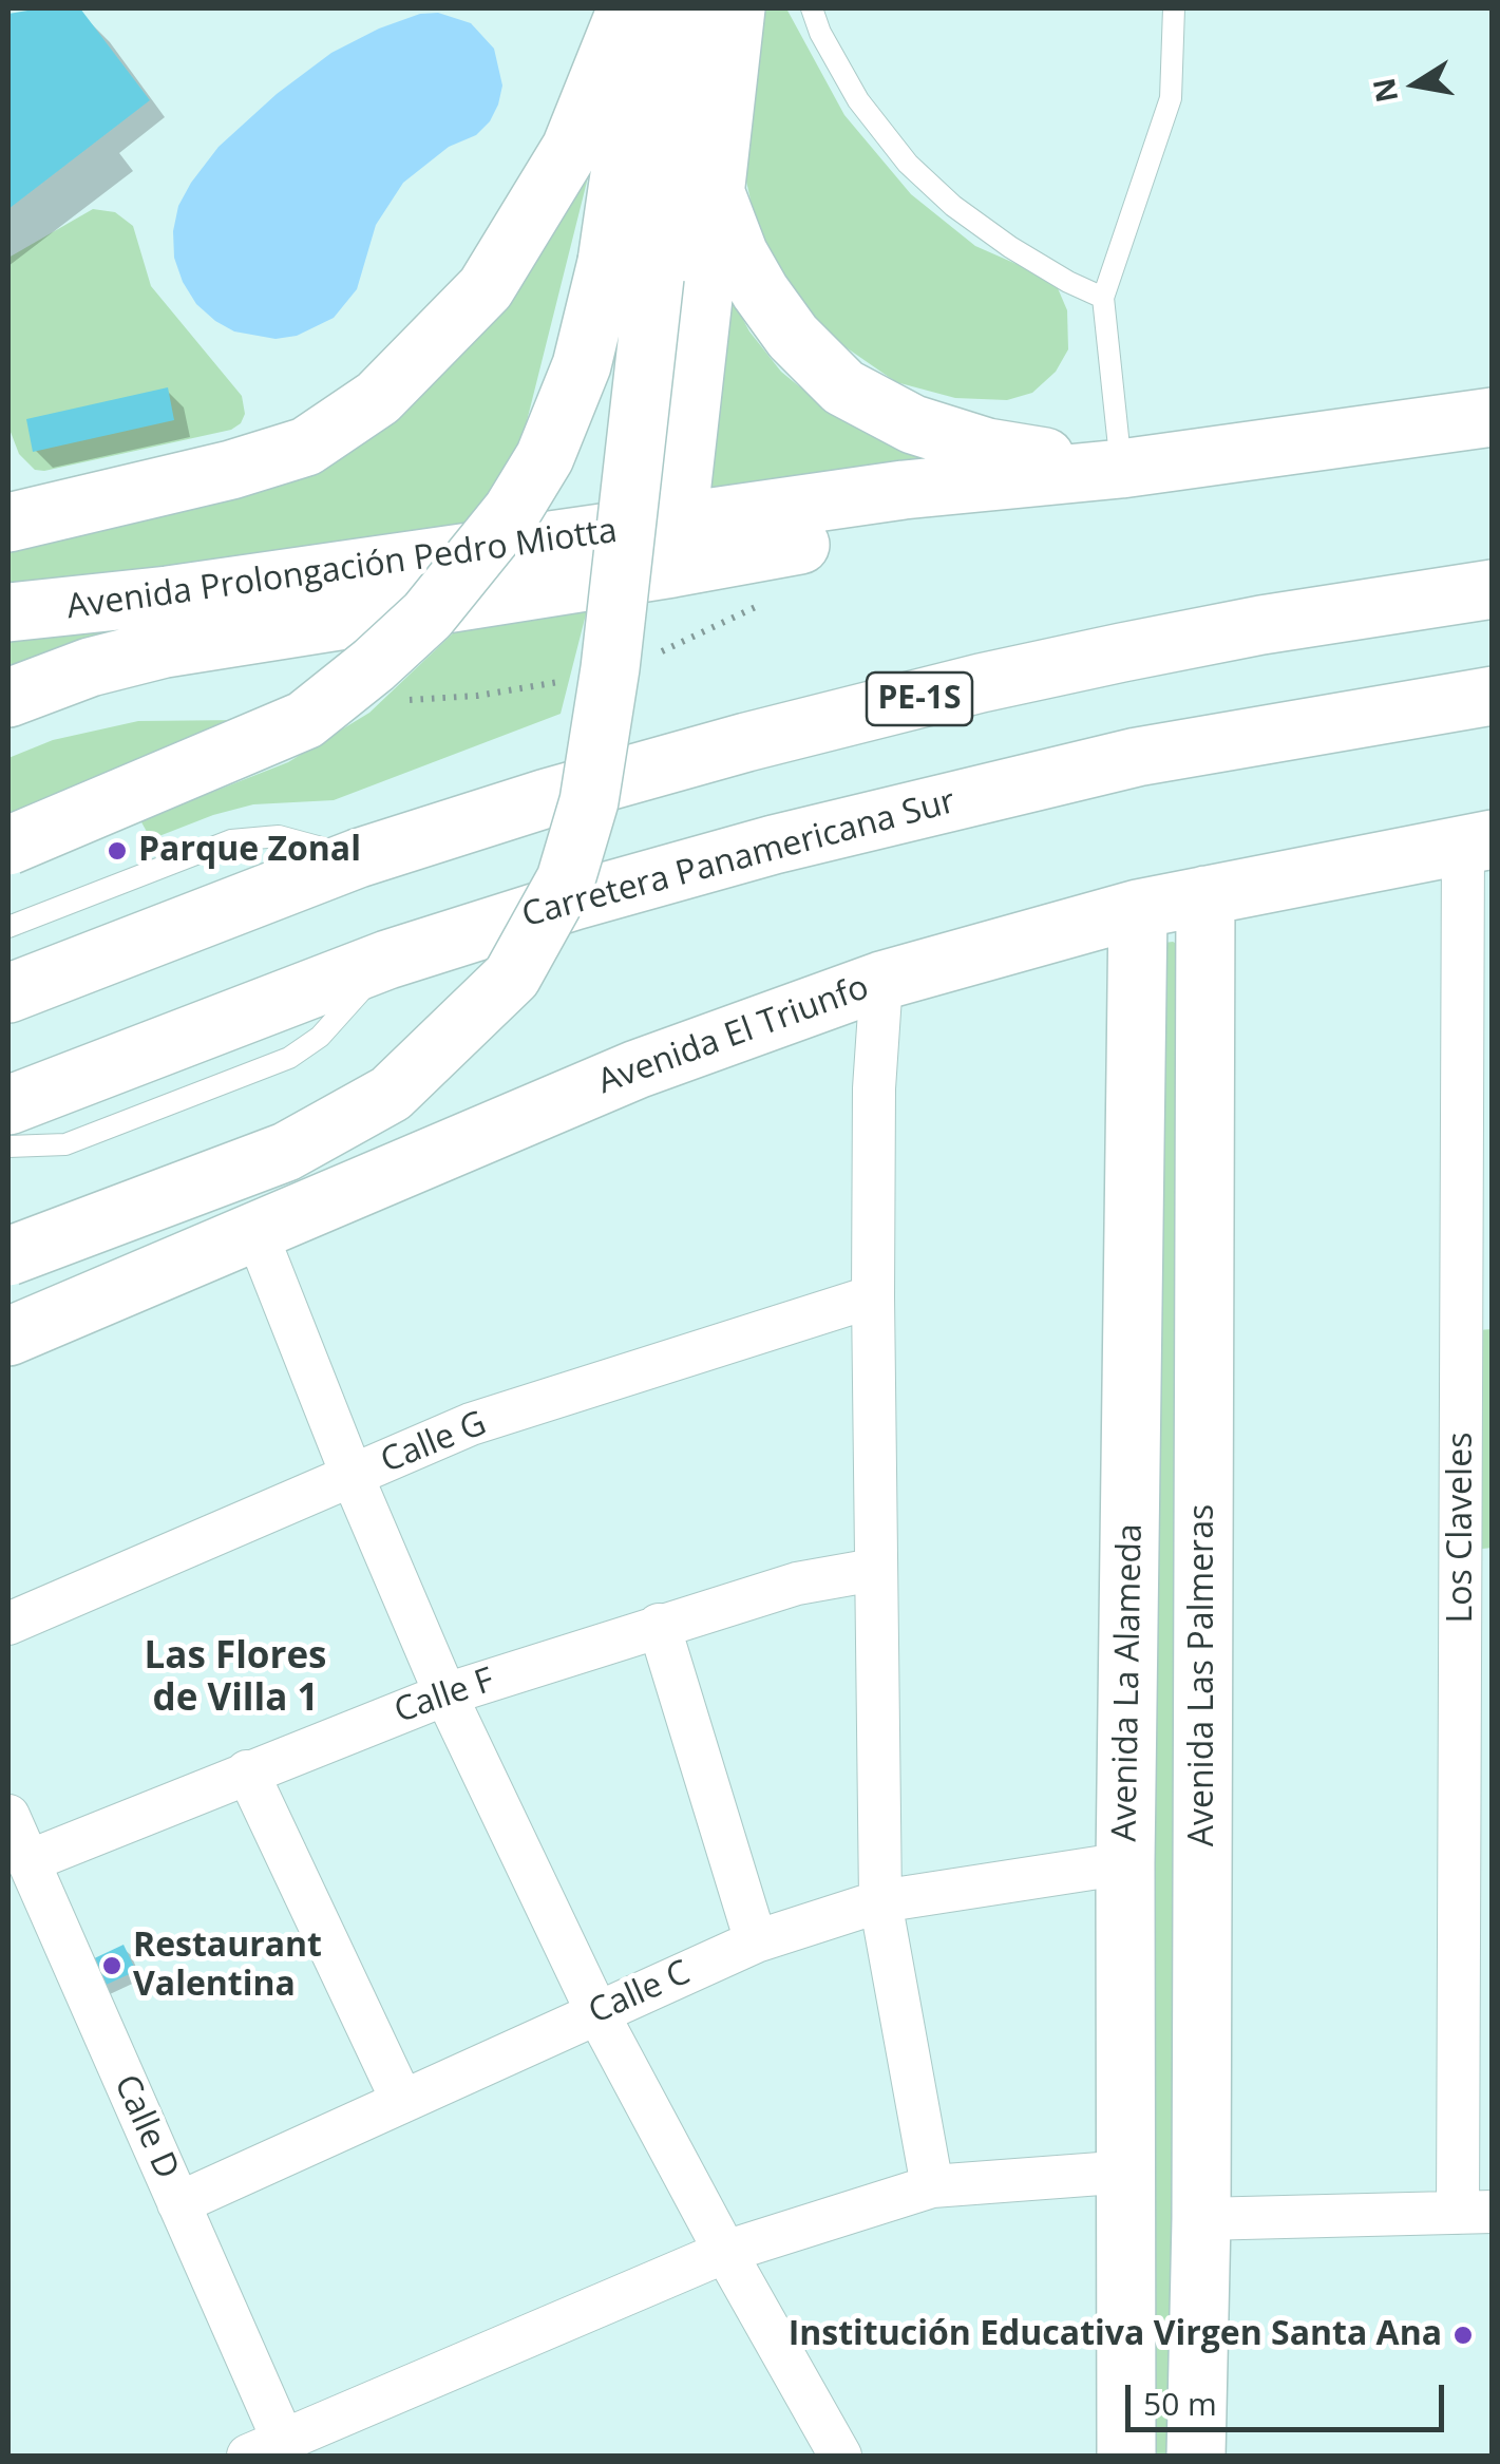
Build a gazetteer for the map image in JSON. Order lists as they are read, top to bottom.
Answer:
{
  "streets": {
    "main road": [
      "Avenida Prolongación Pedro Miotta",
      "PE-1S",
      "Carretera Panamericana Sur",
      "Avenida El Triunfo",
      "Avenida Las Palmeras",
      "Avenida La Alameda"
    ],
    "street": [
      "Calle G",
      "Los Claveles",
      "Calle F",
      "Calle C",
      "Calle D"
    ]
  },
  "crossings": [
    ["Avenida El Triunfo", "Los Claveles"],
    ["Avenida El Triunfo", "Avenida Las Palmeras"],
    ["Avenida El Triunfo", "Avenida La Alameda"],
    ["Avenida La Alameda", "Calle C"],
    ["Calle F", "Calle D"],
    ["Calle C", "Calle D"]
  ],
  "districts": ["Las Flores de Villa 1"],
  "places": ["Parque Zonal", "Restaurant Valentina", "Institución Educativa Virgen Santa Ana"],
  "scale_bar": "50 m",
  "north": "left"
}
